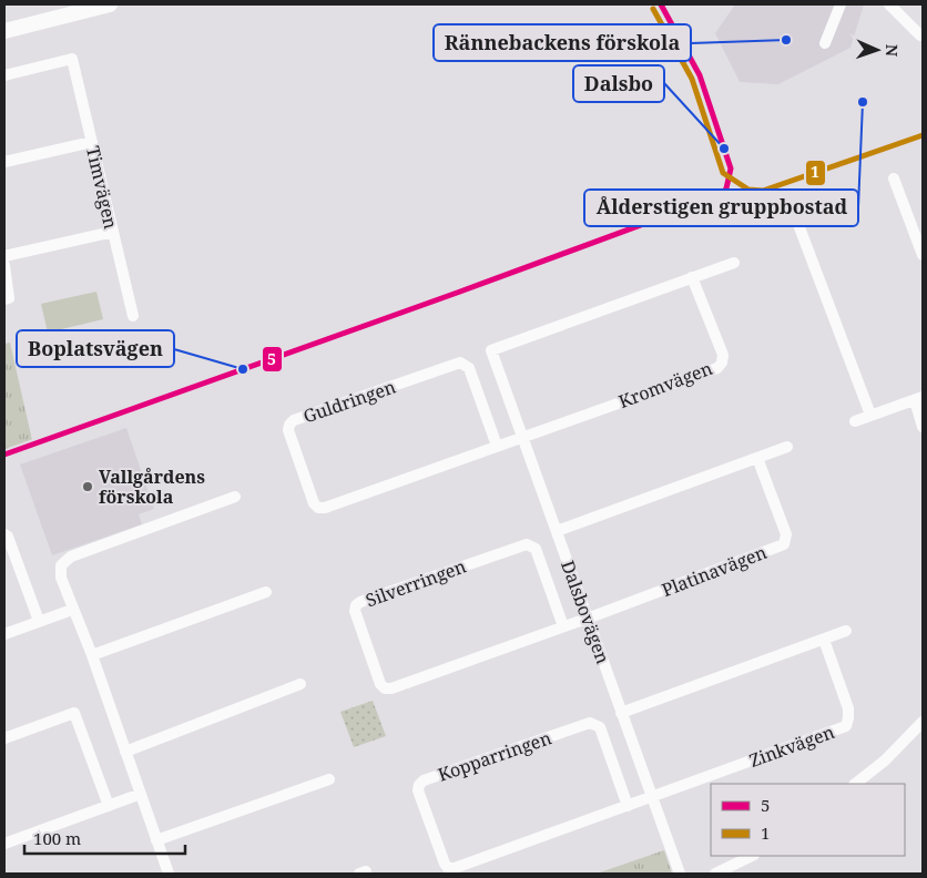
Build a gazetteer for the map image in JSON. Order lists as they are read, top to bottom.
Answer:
{
  "streets": {
    "street": [
      "Timvägen",
      "Kromvägen",
      "Guldringen",
      "Platinavägen",
      "Silverringen",
      "Dalsbovägen",
      "Zinkvägen",
      "Kopparringen"
    ]
  },
  "crossings": [
    ["Kromvägen", "Guldringen"],
    ["Kromvägen", "Dalsbovägen"],
    ["Guldringen", "Dalsbovägen"],
    ["Platinavägen", "Silverringen"],
    ["Platinavägen", "Dalsbovägen"],
    ["Silverringen", "Dalsbovägen"],
    ["Dalsbovägen", "Zinkvägen"],
    ["Dalsbovägen", "Kopparringen"],
    ["Zinkvägen", "Kopparringen"]
  ],
  "places": [
    "Rännebackens förskola",
    "Ålderstigen gruppbostad",
    "Dalsbo",
    "Boplatsvägen",
    "Vallgårdens förskola"
  ],
  "lines": ["transit line 5", "transit line 1"],
  "legend": ["5", "1"],
  "scale_bar": "100 m",
  "north": "right"
}
